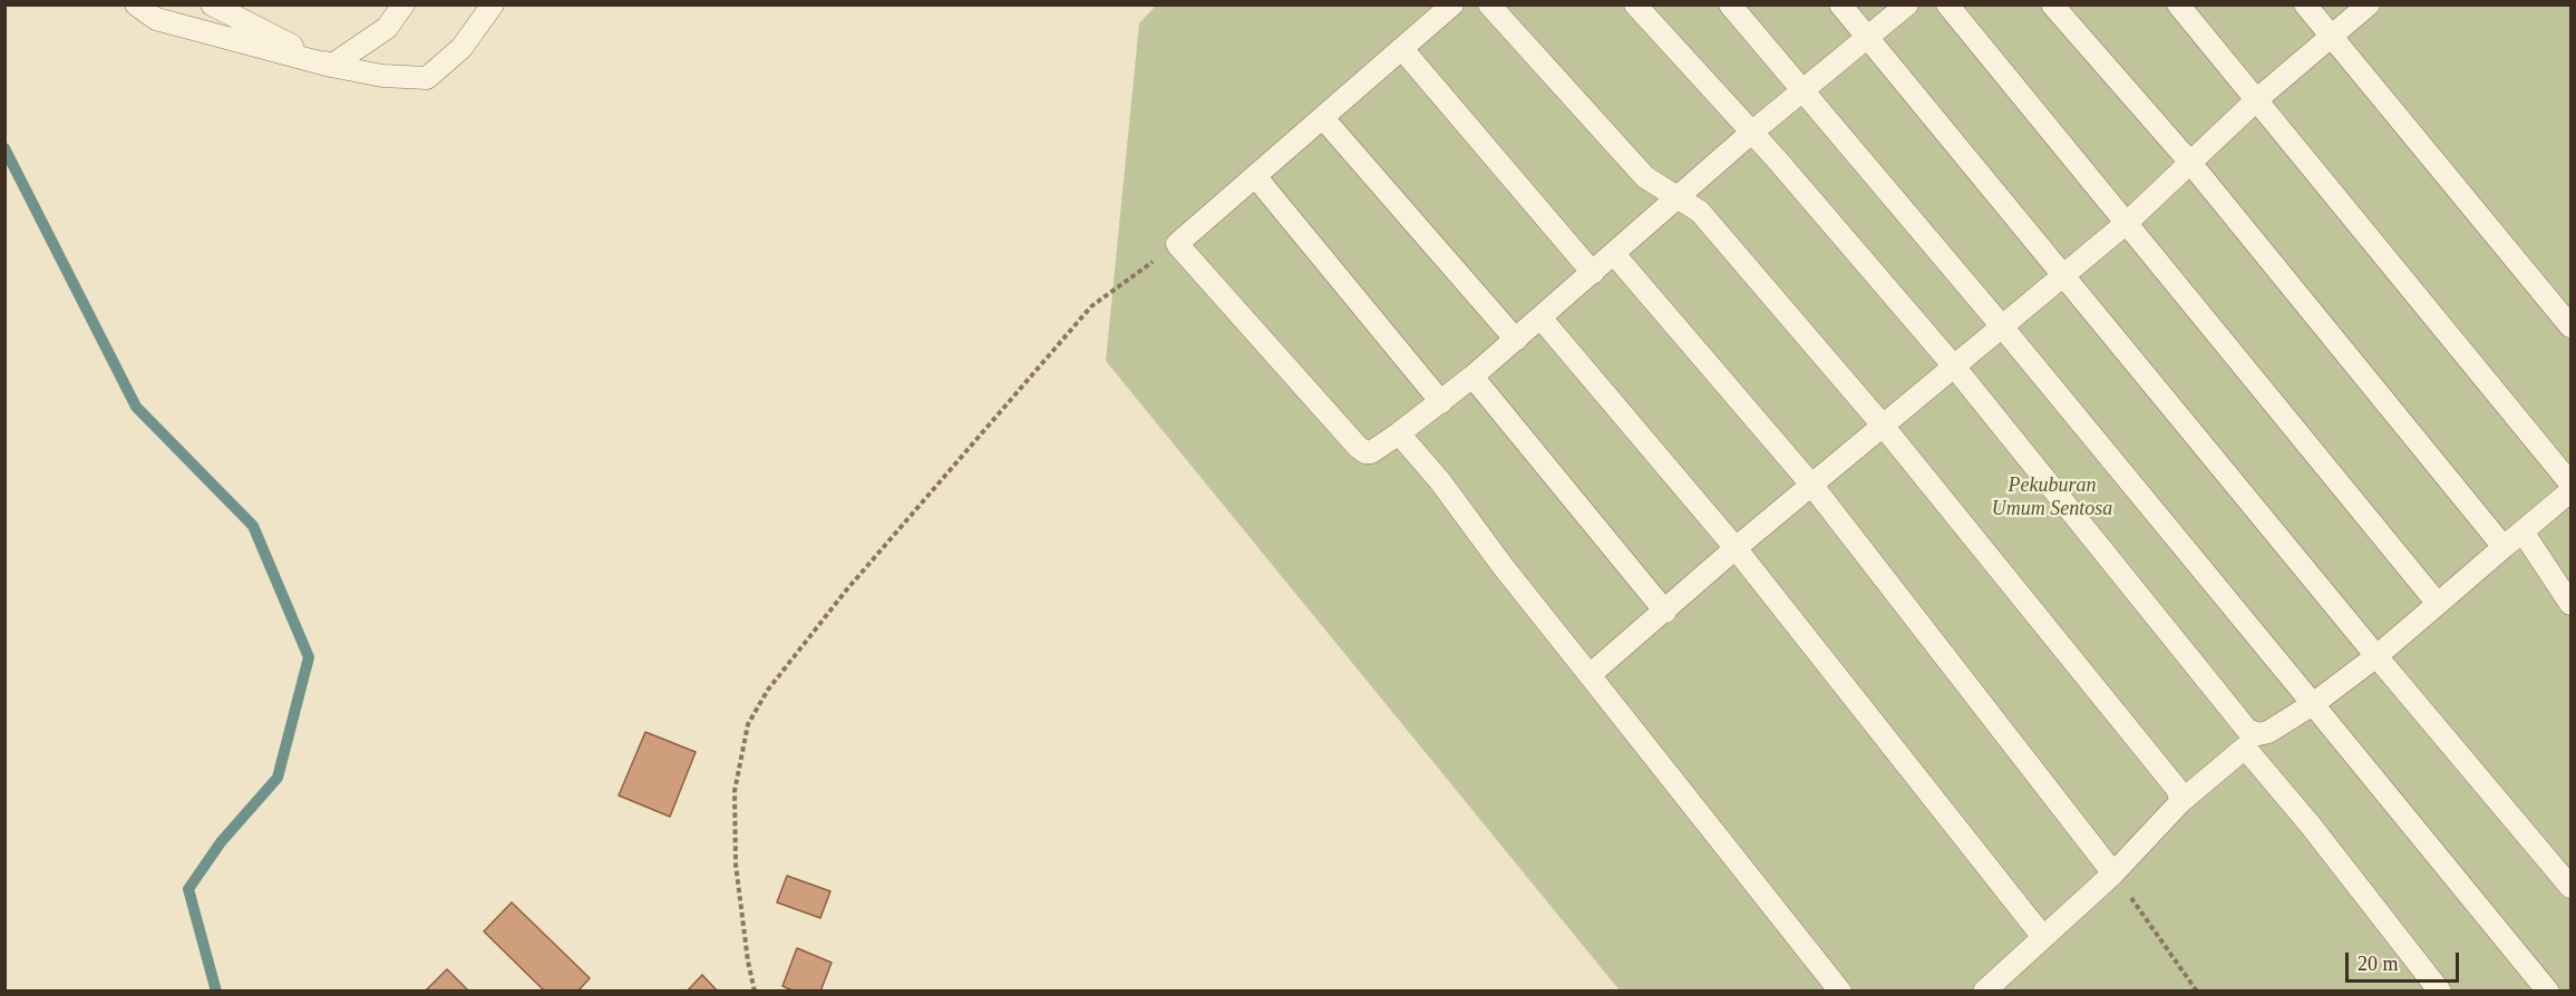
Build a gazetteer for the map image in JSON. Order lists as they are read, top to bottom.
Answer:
{
  "parks": ["Pekuburan Umum Sentosa"],
  "scale_bar": "20 m"
}
